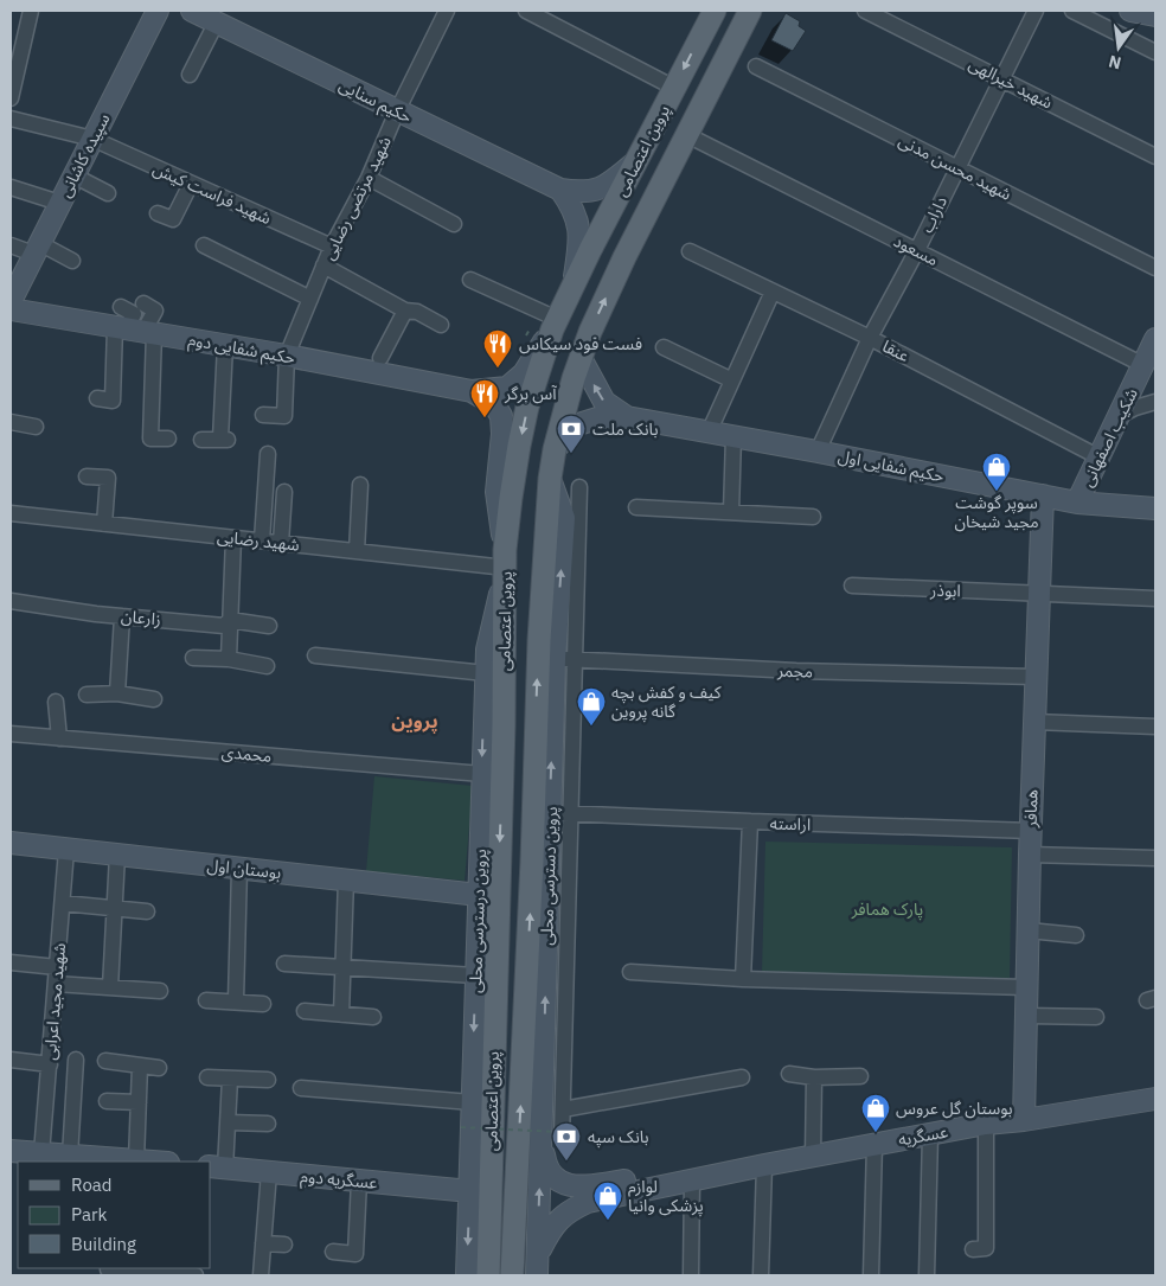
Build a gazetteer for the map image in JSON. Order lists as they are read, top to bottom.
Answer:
{
  "streets": {
    "main road": ["پروین اعتصامی"],
    "street": [
      "شهید خیرالهی",
      "حکیم سنایی",
      "سپیده کاشانی",
      "شهید محسن مدنی",
      "شهید فراست کیش",
      "شهید مرتضی رضایی",
      "داراب",
      "مسعود",
      "حکیم شفایی دوم",
      "عنقا",
      "شکیب اصفهانی",
      "حکیم شفایی اول",
      "شهید رضایی",
      "ابوذر",
      "زارعان",
      "مجمر",
      "محمدی",
      "همافر",
      "اراسته",
      "بوستان اول",
      "پروین دسترسی محلی",
      "پروین درسترسی محلی",
      "شهید مجید اعرابی",
      "عسگریه",
      "عسگریه دوم"
    ]
  },
  "crossings": [
    ["شهید خیرالهی", "داراب"],
    ["حکیم سنایی", "شهید مرتضی رضایی"],
    ["پروین اعتصامی", "مسعود"],
    ["پروین اعتصامی", "شهید رضایی"],
    ["پروین اعتصامی", "پروین دسترسی محلی"],
    ["پروین اعتصامی", "پروین درسترسی محلی"],
    ["سپیده کاشانی", "شهید فراست کیش"],
    ["شهید محسن مدنی", "داراب"],
    ["شهید فراست کیش", "شهید مرتضی رضایی"],
    ["شهید مرتضی رضایی", "حکیم شفایی دوم"],
    ["داراب", "مسعود"],
    ["داراب", "عنقا"],
    ["داراب", "حکیم شفایی اول"],
    ["مسعود", "شکیب اصفهانی"],
    ["عنقا", "شکیب اصفهانی"],
    ["شکیب اصفهانی", "حکیم شفایی اول"],
    ["حکیم شفایی اول", "همافر"],
    ["شهید رضایی", "پروین درسترسی محلی"],
    ["ابوذر", "همافر"],
    ["مجمر", "همافر"],
    ["مجمر", "پروین دسترسی محلی"],
    ["محمدی", "پروین درسترسی محلی"],
    ["همافر", "اراسته"],
    ["همافر", "عسگریه"],
    ["اراسته", "پروین دسترسی محلی"],
    ["بوستان اول", "پروین درسترسی محلی"],
    ["بوستان اول", "شهید مجید اعرابی"],
    ["پروین دسترسی محلی", "عسگریه"],
    ["پروین درسترسی محلی", "عسگریه دوم"]
  ],
  "districts": ["پروین"],
  "parks": ["پارک همافر"],
  "places": {
    "restaurant": ["فست فود سیکاس", "آس برگر"],
    "bank": ["بانک ملت", "بانک سپه"],
    "shop": [
      "سوپر گوشت مجید شیخان",
      "کیف و کفش بچه گانه پروین",
      "بوستان گل عروس",
      "لوازم پزشکی وانیا"
    ]
  },
  "legend": ["Road", "Park", "Building"],
  "north": "bottom"
}
